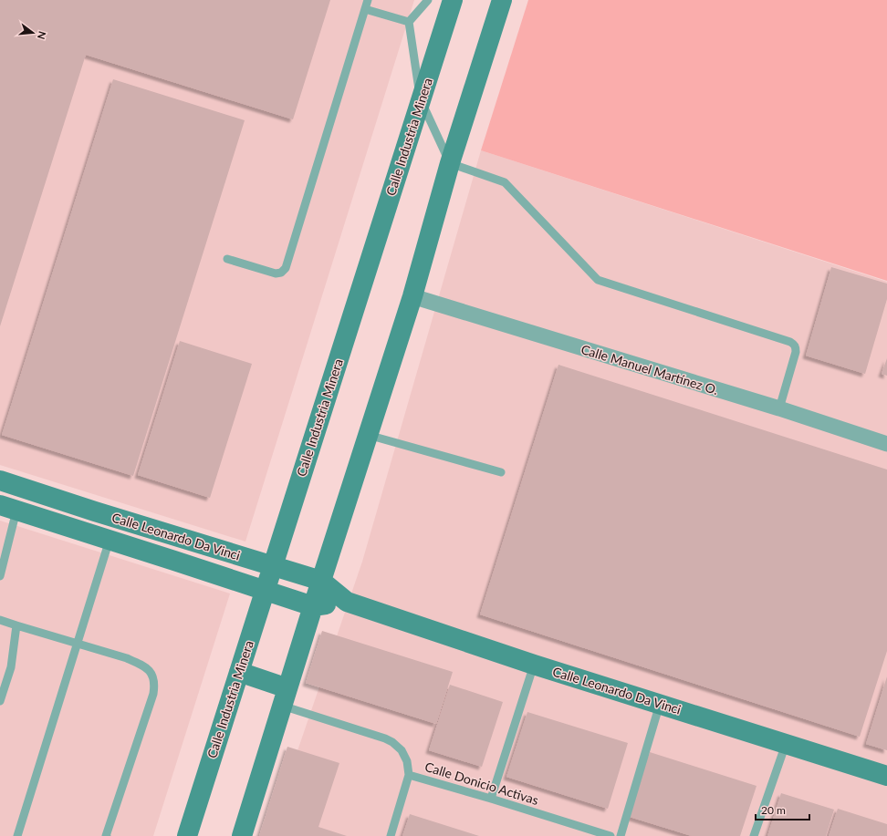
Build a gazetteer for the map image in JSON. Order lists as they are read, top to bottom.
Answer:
{
  "streets": {
    "main road": ["Calle Industria Minera", "Calle Leonardo Da Vinci"],
    "street": ["Calle Manuel Martínez O."],
    "lane": ["Calle Donicio Activas"]
  },
  "crossings": [
    ["Calle Industria Minera", "Calle Leonardo Da Vinci"]
  ],
  "scale_bar": "20 m",
  "north": "right"
}
